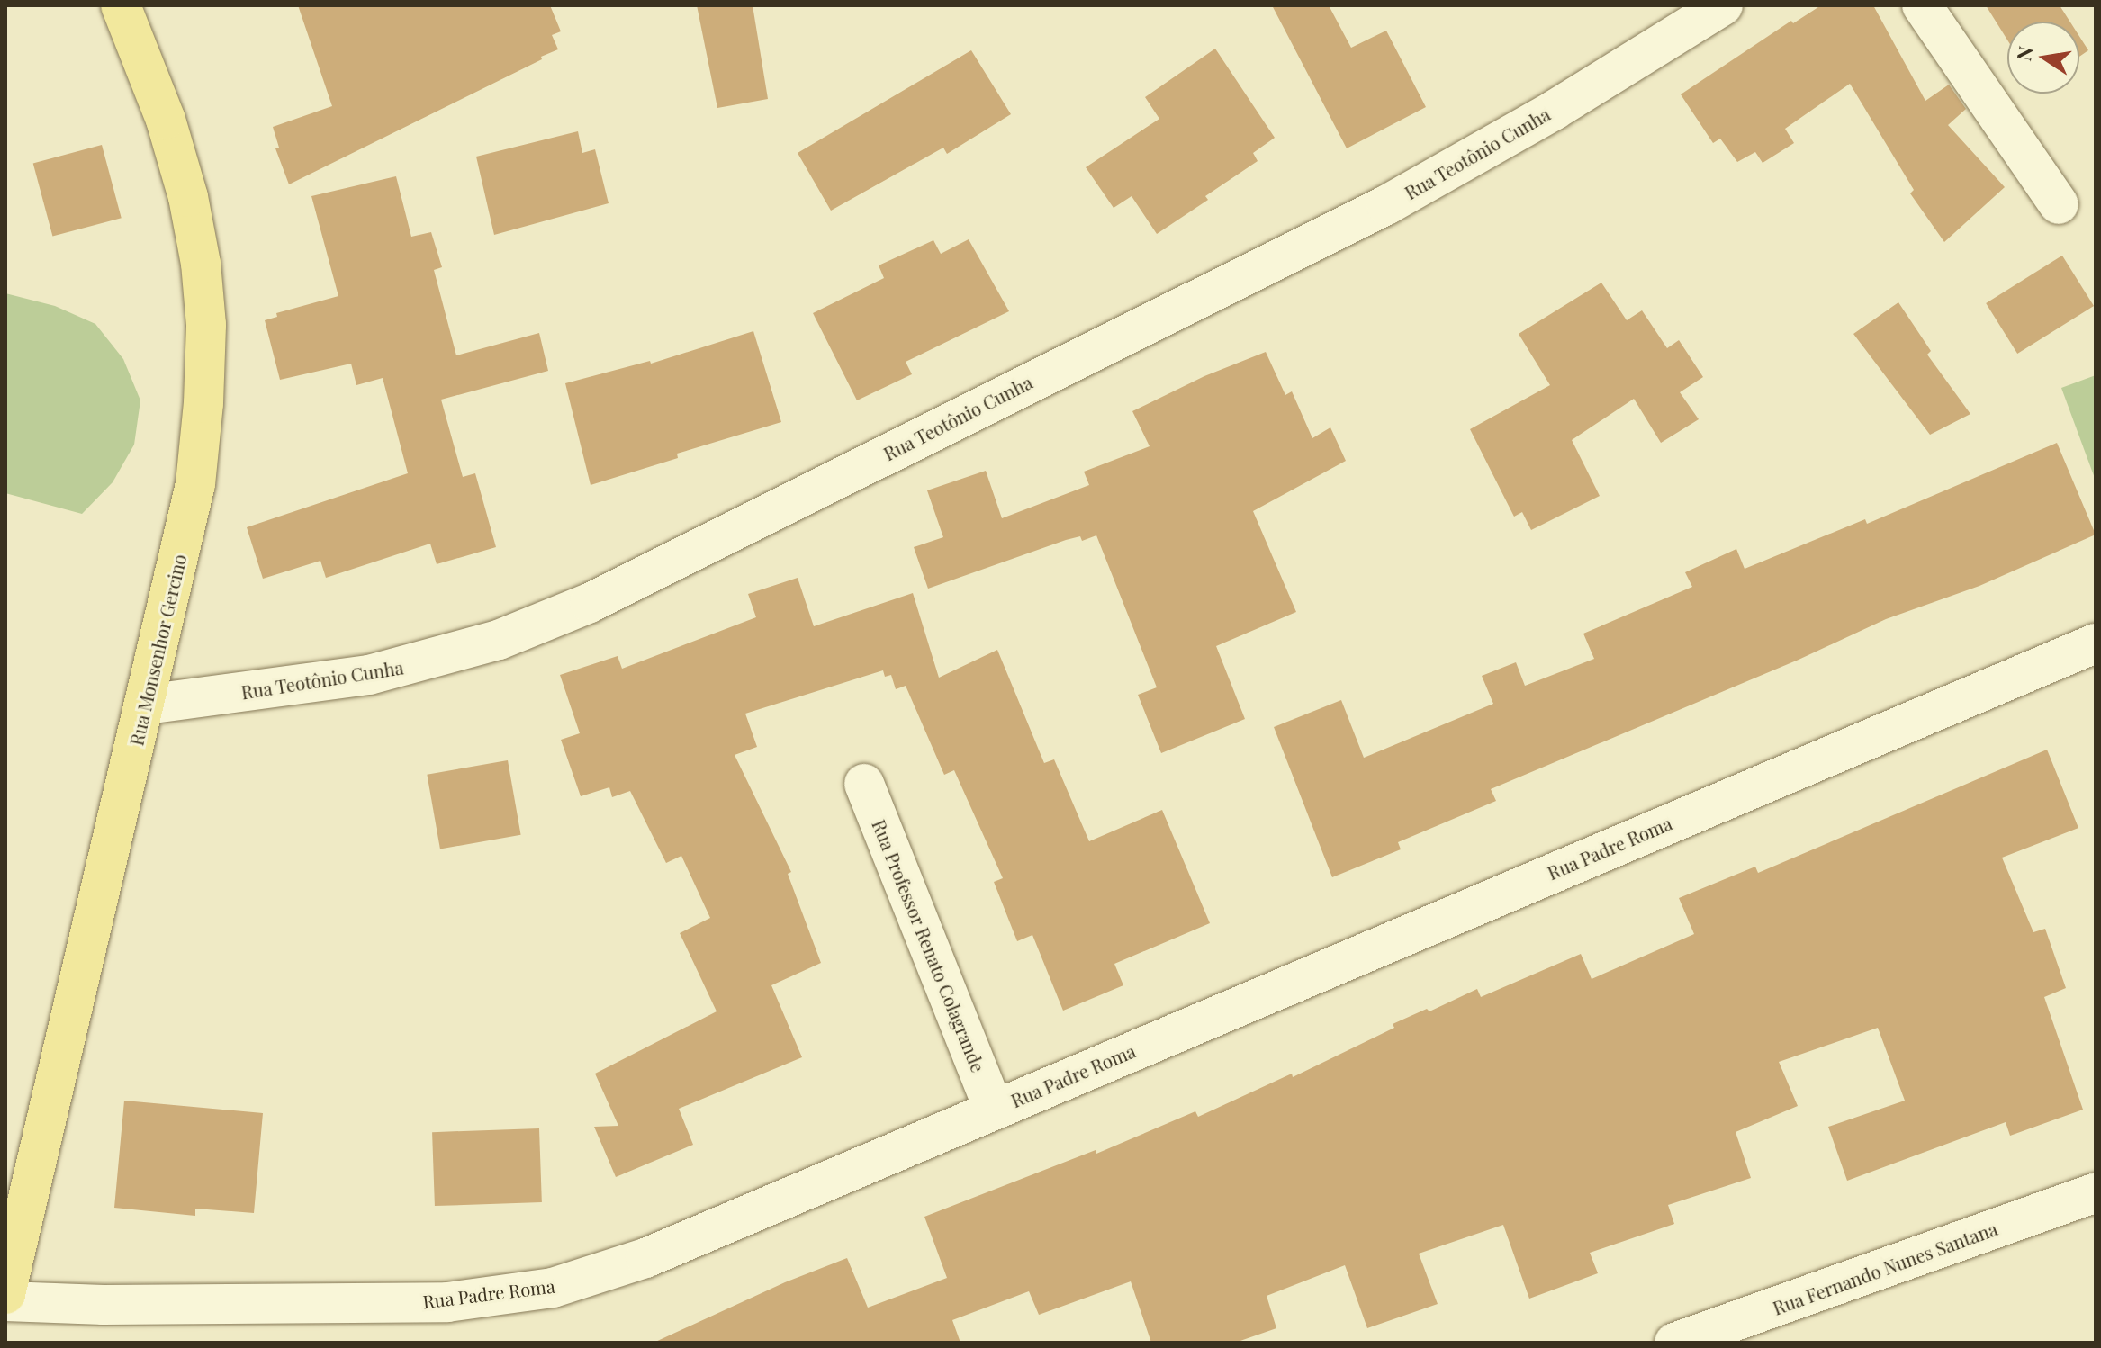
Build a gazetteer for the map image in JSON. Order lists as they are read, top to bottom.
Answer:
{
  "streets": {
    "main road": ["Rua Monsenhor Gercino"],
    "street": [
      "Rua Teotônio Cunha",
      "Rua Padre Roma",
      "Rua Professor Renato Colagrande",
      "Rua Fernando Nunes Santana"
    ]
  },
  "crossings": [
    ["Rua Teotônio Cunha", "Rua Monsenhor Gercino"],
    ["Rua Padre Roma", "Rua Professor Renato Colagrande"]
  ],
  "north": "left"
}
